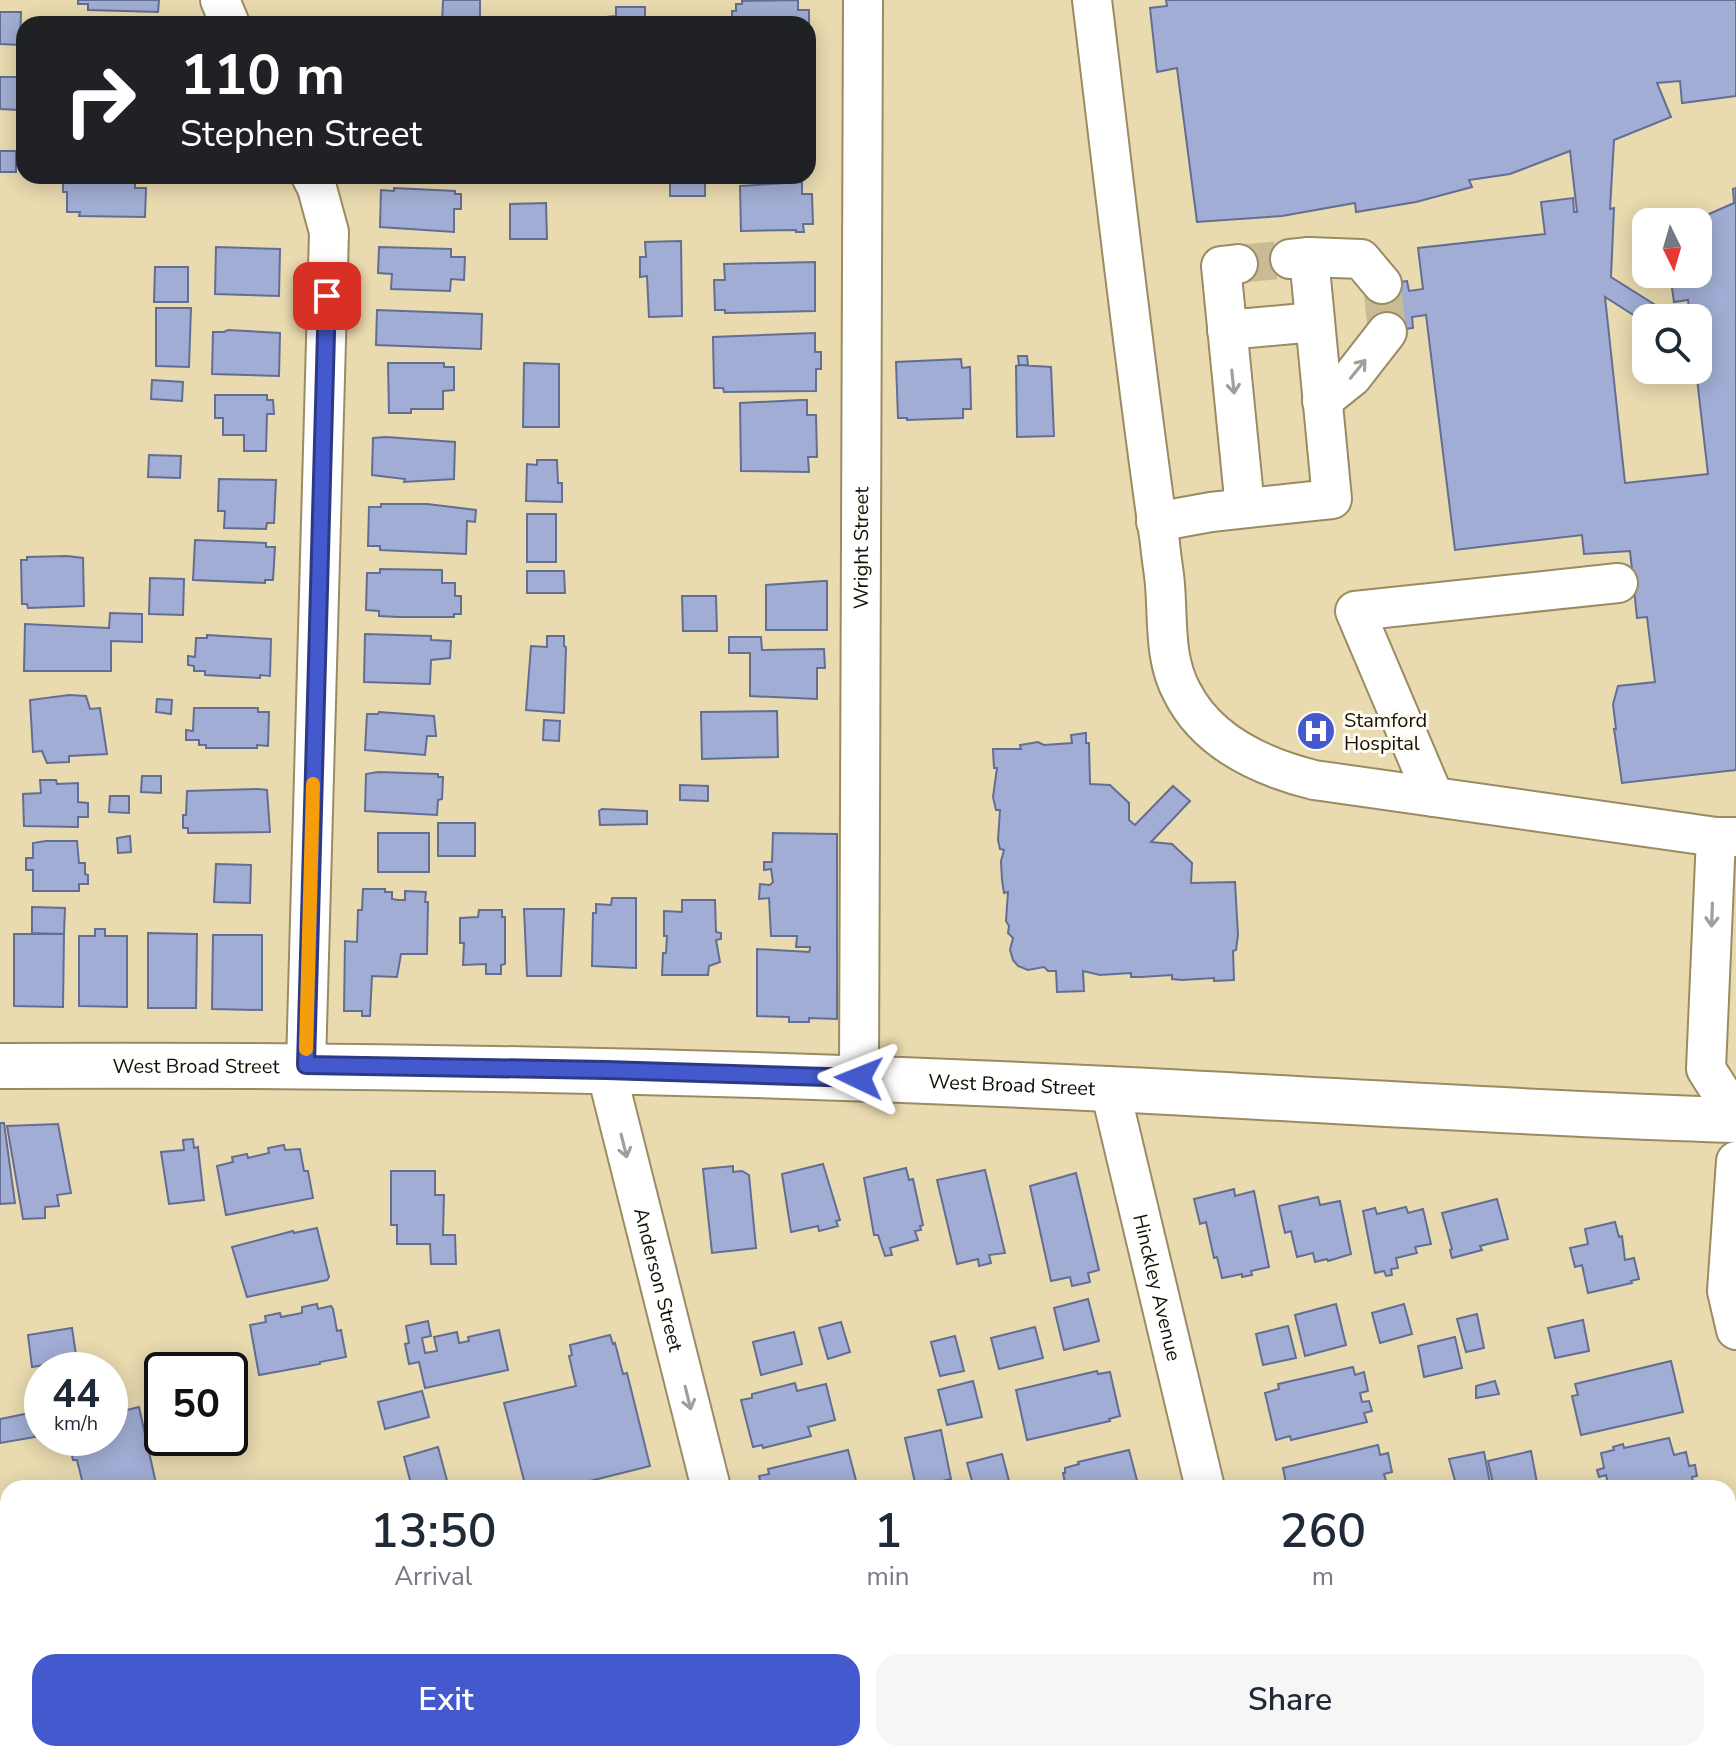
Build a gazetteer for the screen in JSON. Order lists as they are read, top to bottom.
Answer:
{
  "streets": {
    "main road": ["West Broad Street"],
    "street": ["Wright Street", "Anderson Street", "Hinckley Avenue"]
  },
  "crossings": [
    ["Wright Street", "West Broad Street"],
    ["West Broad Street", "Anderson Street"],
    ["West Broad Street", "Hinckley Avenue"]
  ],
  "one_way": ["Anderson Street"],
  "places": {
    "hospital": ["Stamford Hospital"]
  },
  "north": "bottom",
  "page": {
    "turn": ["110 m", "Stephen Street"],
    "speed": "44 km/h",
    "limit": "50",
    "eta": [
      "13:50",
      "Arrival",
      "1",
      "min",
      "260",
      "m"
    ],
    "buttons": ["Exit", "Share"]
  }
}
